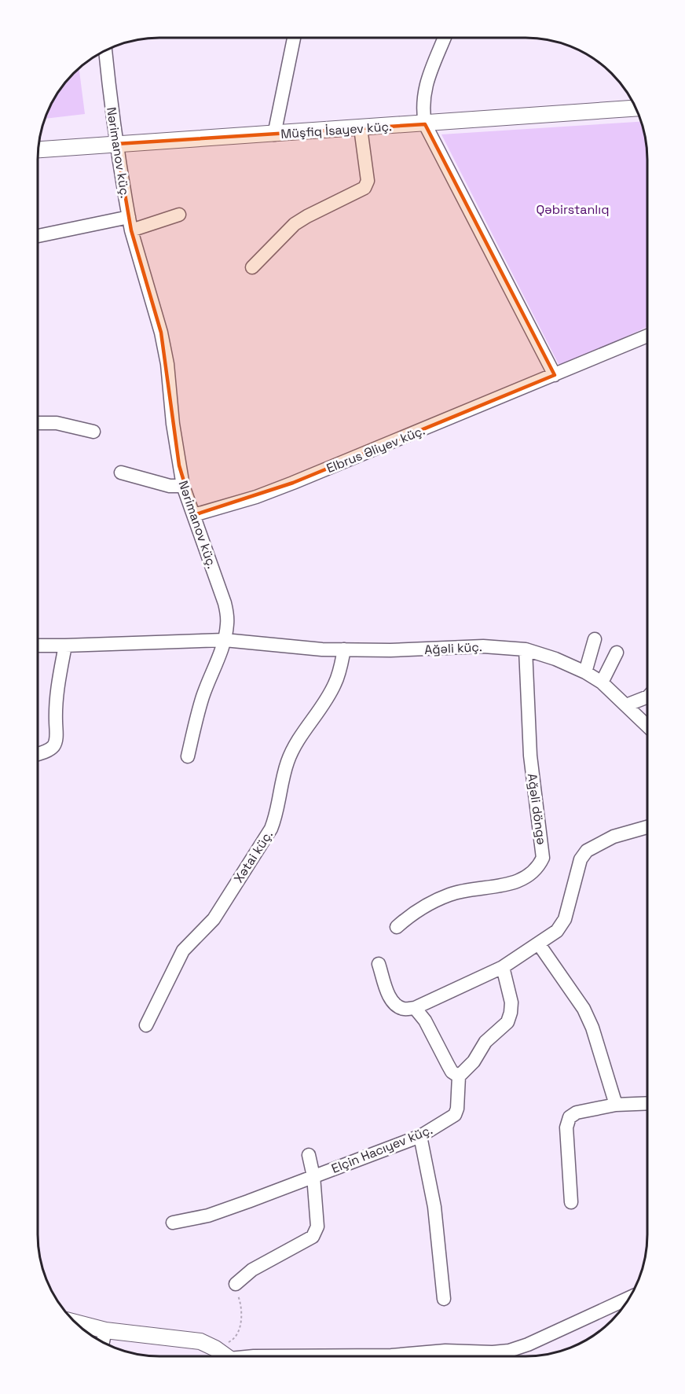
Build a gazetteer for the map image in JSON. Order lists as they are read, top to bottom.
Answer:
{
  "streets": {
    "street": [
      "Müşfiq İsayev küç.",
      "Nərimanov küç.",
      "Elbrus Əliyev küç.",
      "Ağəli küç.",
      "Ağəli döngə",
      "Xətai küç.",
      "Elçin Hacıyev küç."
    ]
  },
  "crossings": [
    ["Müşfiq İsayev küç.", "Nərimanov küç."],
    ["Nərimanov küç.", "Elbrus Əliyev küç."],
    ["Nərimanov küç.", "Ağəli küç."],
    ["Ağəli küç.", "Ağəli döngə"],
    ["Ağəli küç.", "Xətai küç."]
  ],
  "parks": ["Qəbirstanlıq"]
}
